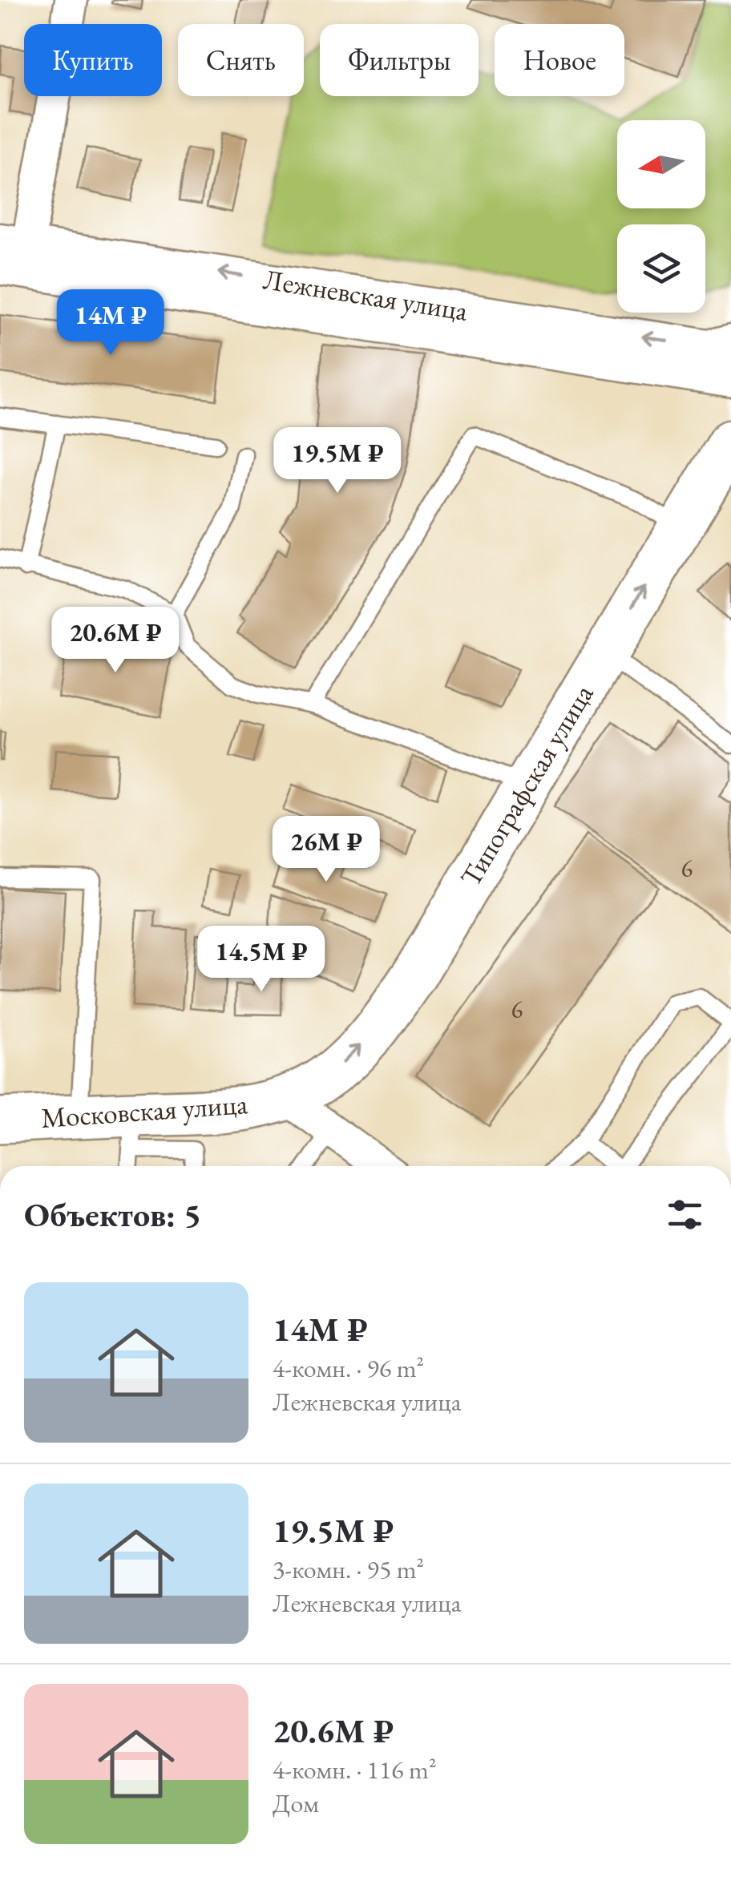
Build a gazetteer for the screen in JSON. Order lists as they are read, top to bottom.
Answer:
{
  "streets": {
    "main road": ["Лежневская улица", "Типографская улица", "Московская улица"]
  },
  "crossings": [
    ["Типографская улица", "Московская улица"]
  ],
  "one_way": ["Лежневская улица", "Типографская улица"],
  "house_numbers": ["6", "6"],
  "north": "left",
  "page": {
    "chip": [
      "Купить",
      "Снять",
      "Фильтры",
      "Новое"
    ],
    "price": [
      "14M ₽",
      "19.5M ₽",
      "20.6M ₽",
      "26M ₽",
      "14.5M ₽"
    ],
    "heading": "Объектов: 5",
    "list": [
      {
        "name": "14M ₽",
        "note": "4-комн. · 96 m² · Лежневская улица"
      },
      {
        "name": "19.5M ₽",
        "note": "3-комн. · 95 m² · Лежневская улица"
      },
      {
        "name": "20.6M ₽",
        "note": "4-комн. · 116 m² · Дом"
      }
    ]
  }
}
